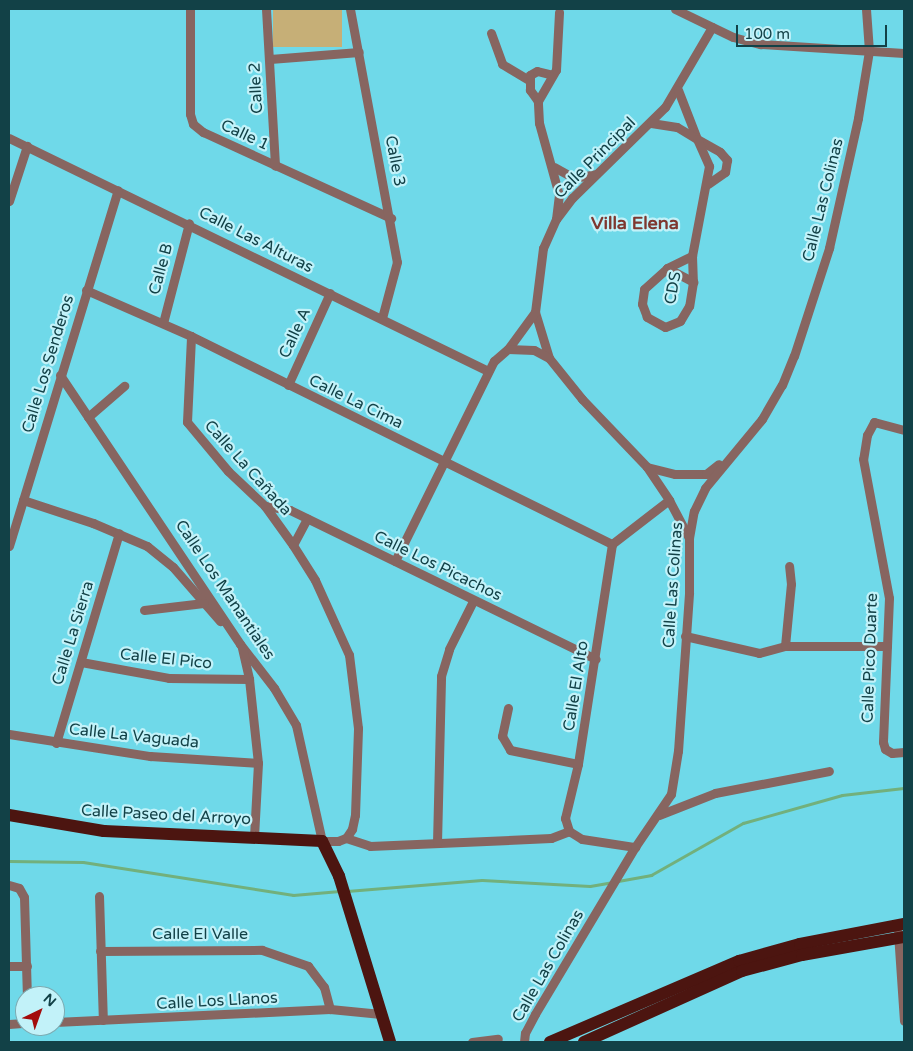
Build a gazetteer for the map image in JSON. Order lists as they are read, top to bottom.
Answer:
{
  "streets": {
    "main road": ["Calle Paseo del Arroyo"],
    "street": [
      "Calle 2",
      "Calle 1",
      "Calle Principal",
      "Calle 3",
      "Calle Las Colinas",
      "Calle Las Alturas",
      "Calle B",
      "CDS",
      "Calle A",
      "Calle Los Senderos",
      "Calle La Cima",
      "Calle La Cañada",
      "Calle Los Picachos",
      "Calle Los Manantiales",
      "Calle La Sierra",
      "Calle Pico Duarte",
      "Calle El Pico",
      "Calle El Alto",
      "Calle La Vaguada",
      "Calle El Valle",
      "Calle Los Llanos"
    ]
  },
  "crossings": [
    ["Calle 2", "Calle 1"],
    ["Calle 1", "Calle 3"],
    ["Calle Principal", "Calle Las Colinas"],
    ["Calle Principal", "CDS"],
    ["Calle 3", "Calle Las Alturas"],
    ["Calle Las Alturas", "Calle B"],
    ["Calle Las Alturas", "Calle A"],
    ["Calle Las Alturas", "Calle Los Senderos"],
    ["Calle B", "Calle La Cima"],
    ["Calle A", "Calle La Cima"],
    ["Calle Los Senderos", "Calle La Cima"],
    ["Calle Los Senderos", "Calle Los Manantiales"],
    ["Calle La Cima", "Calle La Cañada"],
    ["Calle La Cima", "Calle El Alto"],
    ["Calle La Cañada", "Calle Los Picachos"],
    ["Calle Los Picachos", "Calle El Alto"],
    ["Calle Los Manantiales", "Calle Paseo del Arroyo"],
    ["Calle La Sierra", "Calle El Pico"],
    ["Calle La Sierra", "Calle La Vaguada"],
    ["Calle El Valle", "Calle Los Llanos"]
  ],
  "districts": ["Villa Elena"],
  "scale_bar": "100 m",
  "north": "top right"
}
